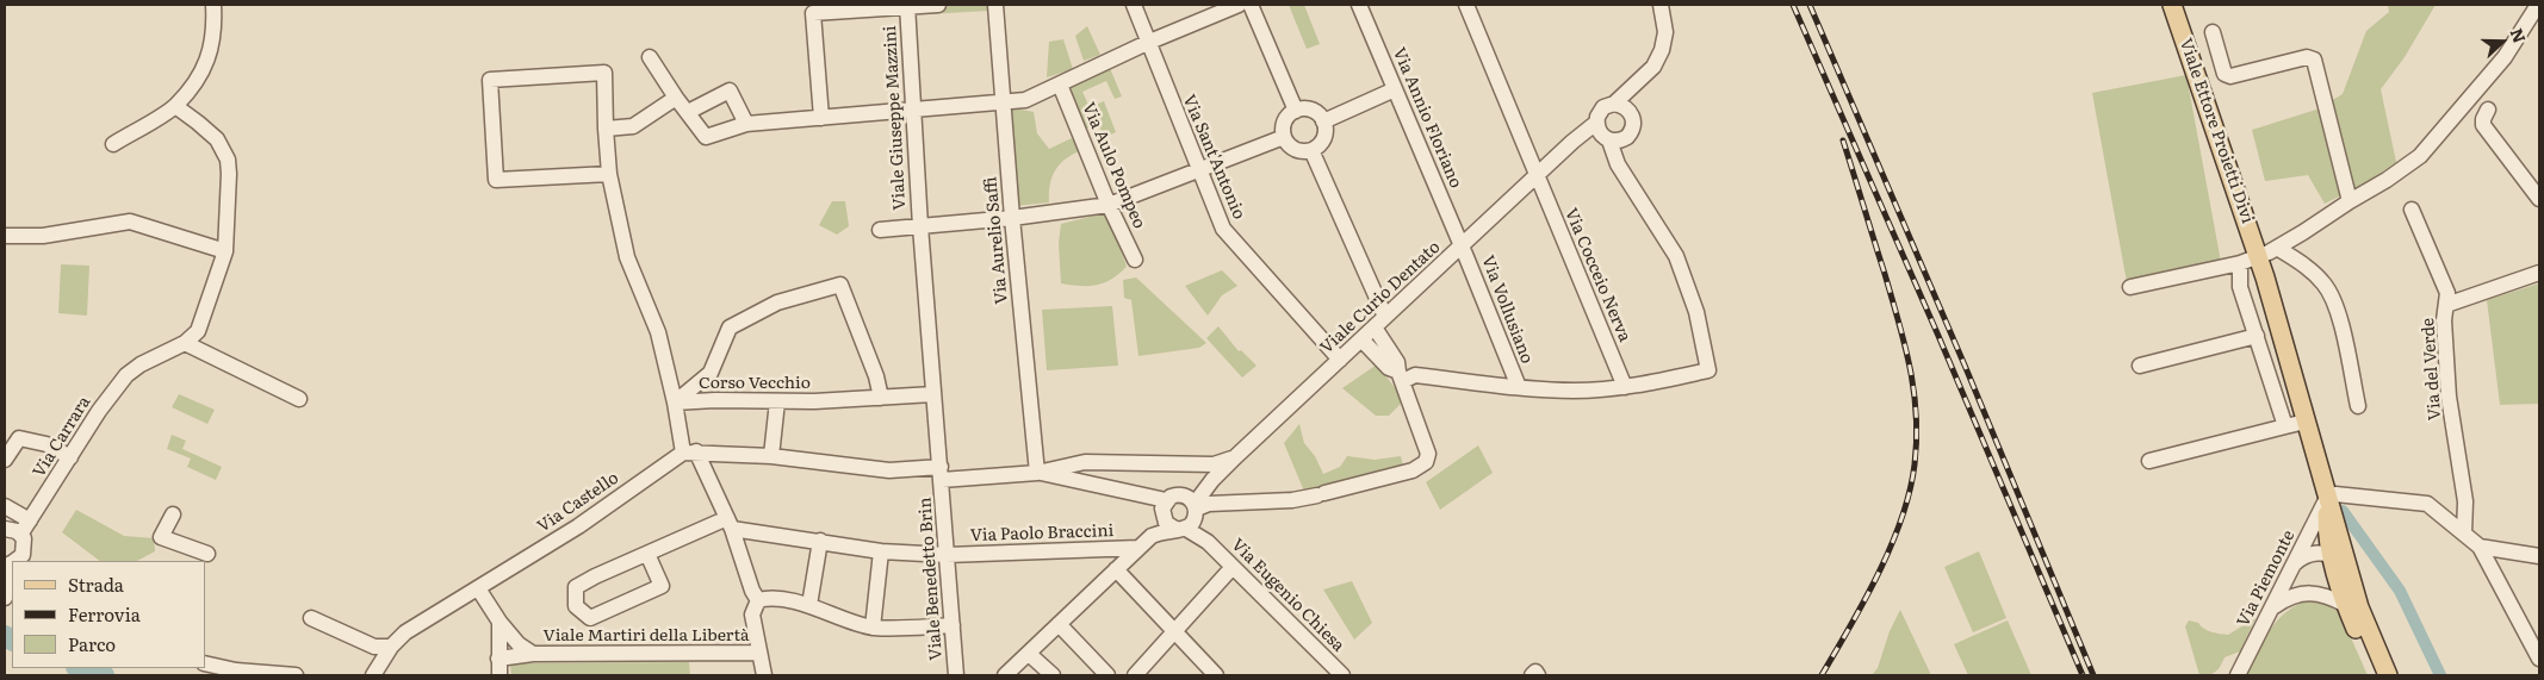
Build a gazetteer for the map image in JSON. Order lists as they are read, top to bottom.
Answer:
{
  "streets": {
    "main road": ["Viale Ettore Proietti Divi"],
    "street": [
      "Viale Giuseppe Mazzini",
      "Via Annio Floriano",
      "Via Sant'Antonio",
      "Via Aulo Pompeo",
      "Via Aurelio Saffi",
      "Via Cocceio Nerva",
      "Viale Curio Dentato",
      "Via Vollusiano",
      "Via del Verde",
      "Corso Vecchio",
      "Via Carrara",
      "Via Castello",
      "Via Paolo Braccini",
      "Viale Benedetto Brin",
      "Via Piemonte",
      "Via Eugenio Chiesa",
      "Viale Martiri della Libertà"
    ]
  },
  "crossings": [
    ["Viale Giuseppe Mazzini", "Corso Vecchio"],
    ["Viale Giuseppe Mazzini", "Viale Benedetto Brin"],
    ["Via Annio Floriano", "Viale Curio Dentato"],
    ["Via Annio Floriano", "Via Vollusiano"],
    ["Viale Ettore Proietti Divi", "Via Piemonte"],
    ["Via Sant'Antonio", "Viale Curio Dentato"],
    ["Via Cocceio Nerva", "Viale Curio Dentato"],
    ["Viale Curio Dentato", "Via Vollusiano"],
    ["Viale Curio Dentato", "Via Eugenio Chiesa"],
    ["Via Castello", "Viale Martiri della Libertà"],
    ["Via Paolo Braccini", "Viale Benedetto Brin"]
  ],
  "legend": ["Strada", "Ferrovia", "Parco"],
  "north": "right"
}
